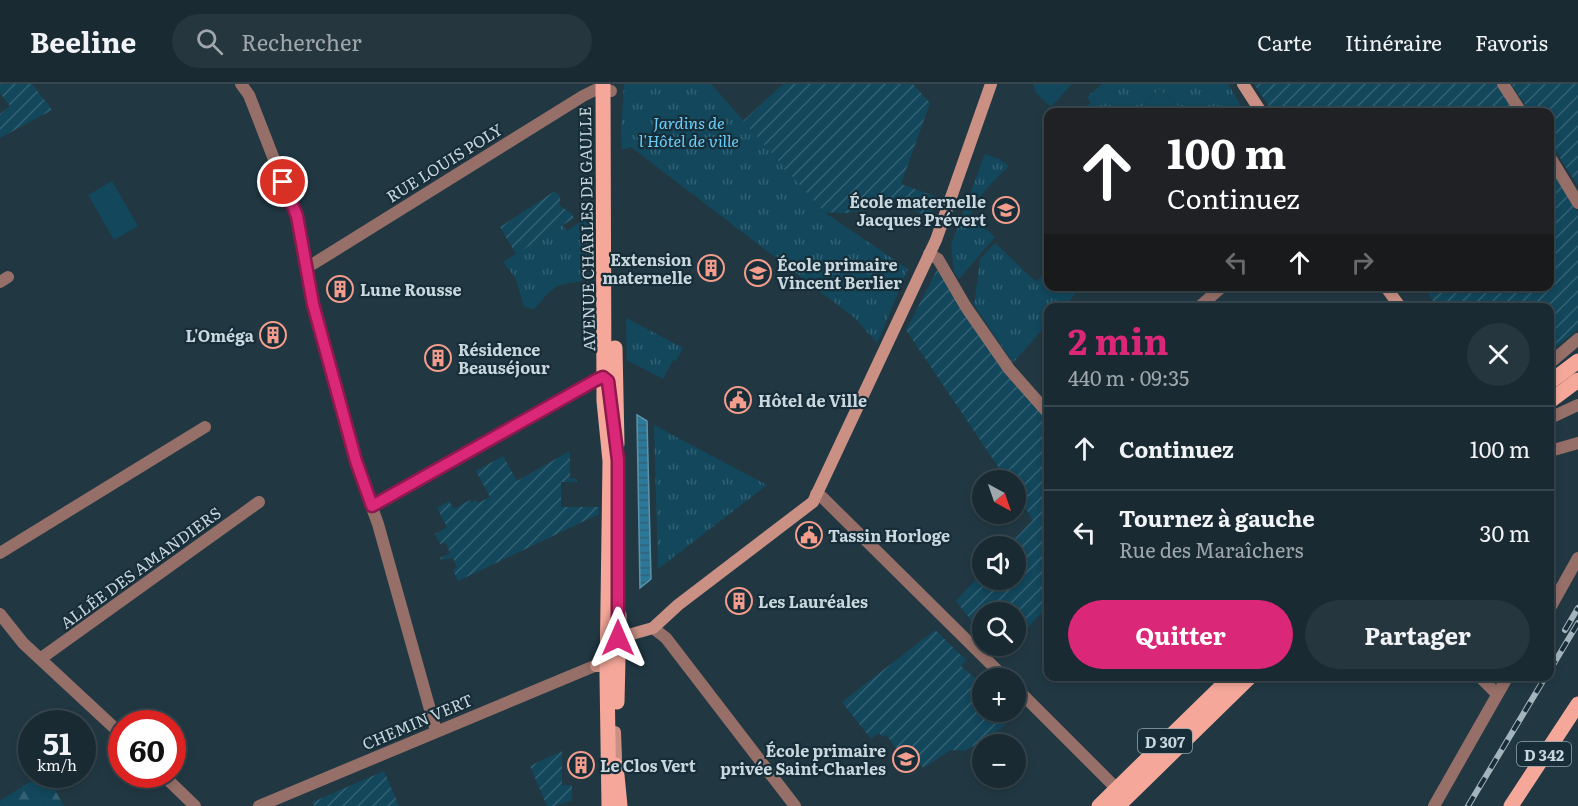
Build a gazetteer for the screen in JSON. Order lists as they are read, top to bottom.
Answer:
{
  "streets": {
    "main road": ["AVENUE CHARLES DE GAULLE", "D 307", "D 342"],
    "street": ["RUE LOUIS POLY", "ALLÉE DES AMANDIERS", "CHEMIN VERT"]
  },
  "crossings": [
    ["RUE LOUIS POLY", "AVENUE CHARLES DE GAULLE"],
    ["AVENUE CHARLES DE GAULLE", "CHEMIN VERT"]
  ],
  "parks": ["Jardins de l'Hôtel de ville"],
  "places": {
    "school or university": ["École maternelle Jacques Prévert", "École primaire Vincent Berlier", "École primaire privée Saint-Charles"],
    "building": [
      "Extension maternelle",
      "Lune Rousse",
      "L'Oméga",
      "Résidence Beauséjour",
      "Les Lauréales",
      "Le Clos Vert"
    ],
    "public building": ["Hôtel de Ville", "Tassin Horloge"]
  },
  "north": "bottom right",
  "page": {
    "header": "Beeline",
    "search": "Rechercher",
    "nav": ["Carte", "Itinéraire", "Favoris"],
    "turn": ["100 m", "Continuez"],
    "heading": ["2 min", "440 m · 09:35"],
    "list": [
      {
        "name": "Continuez",
        "value": "100 m"
      },
      {
        "name": "Tournez à gauche",
        "note": "Rue des Maraîchers",
        "value": "30 m"
      }
    ],
    "map_buttons": ["+", "−"],
    "buttons": ["Quitter", "Partager"],
    "speed": "51 km/h",
    "limit": "60"
  }
}
